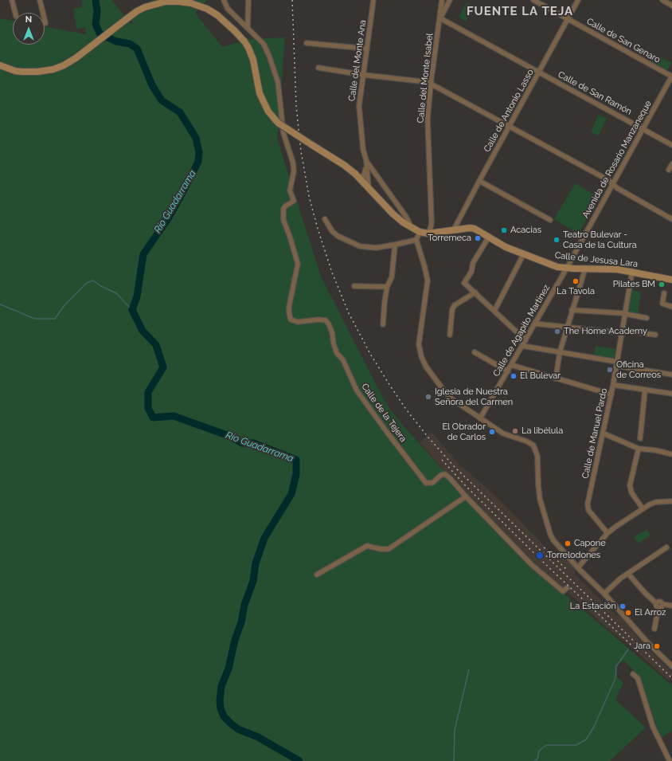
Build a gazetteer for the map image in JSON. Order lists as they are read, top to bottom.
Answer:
{
  "streets": {
    "main road": ["Calle de Jesusa Lara"],
    "street": [
      "Calle de San Genaro",
      "Calle del Monte Ana",
      "Calle del Monte Isabel",
      "Calle de San Ramón",
      "Calle de Antonio Lasso",
      "Avenida de Rosario Manzaneque",
      "Calle de Agapito Martínez",
      "Calle de la Tejera",
      "Calle de Manuel Pardo"
    ]
  },
  "crossings": [
    ["Calle de San Genaro", "Calle de Antonio Lasso"],
    ["Calle de San Genaro", "Avenida de Rosario Manzaneque"],
    ["Calle del Monte Isabel", "Calle de San Ramón"],
    ["Calle de San Ramón", "Calle de Antonio Lasso"],
    ["Calle de San Ramón", "Avenida de Rosario Manzaneque"],
    ["Calle de Antonio Lasso", "Calle de Jesusa Lara"],
    ["Avenida de Rosario Manzaneque", "Calle de Jesusa Lara"],
    ["Avenida de Rosario Manzaneque", "Calle de Agapito Martínez"],
    ["Calle de Jesusa Lara", "Calle de Agapito Martínez"],
    ["Calle de Jesusa Lara", "Calle de Manuel Pardo"]
  ],
  "districts": ["FUENTE LA TEJA"],
  "water": ["Río Guadarrama"],
  "places": [
    "Acacias",
    "Torremeca",
    "Teatro Bulevar - Casa de la Cultura",
    "La Tavola",
    "Pilates BM",
    "The Home Academy",
    "Oficina de Correos",
    "El Bulevar",
    "Iglesia de Nuestra Señora del Carmen",
    "La libélula",
    "El Obrador de Carlos",
    "Capone",
    "Torrelodones",
    "La Estación",
    "El Arroz",
    "Jara"
  ],
  "north": "top"
}
